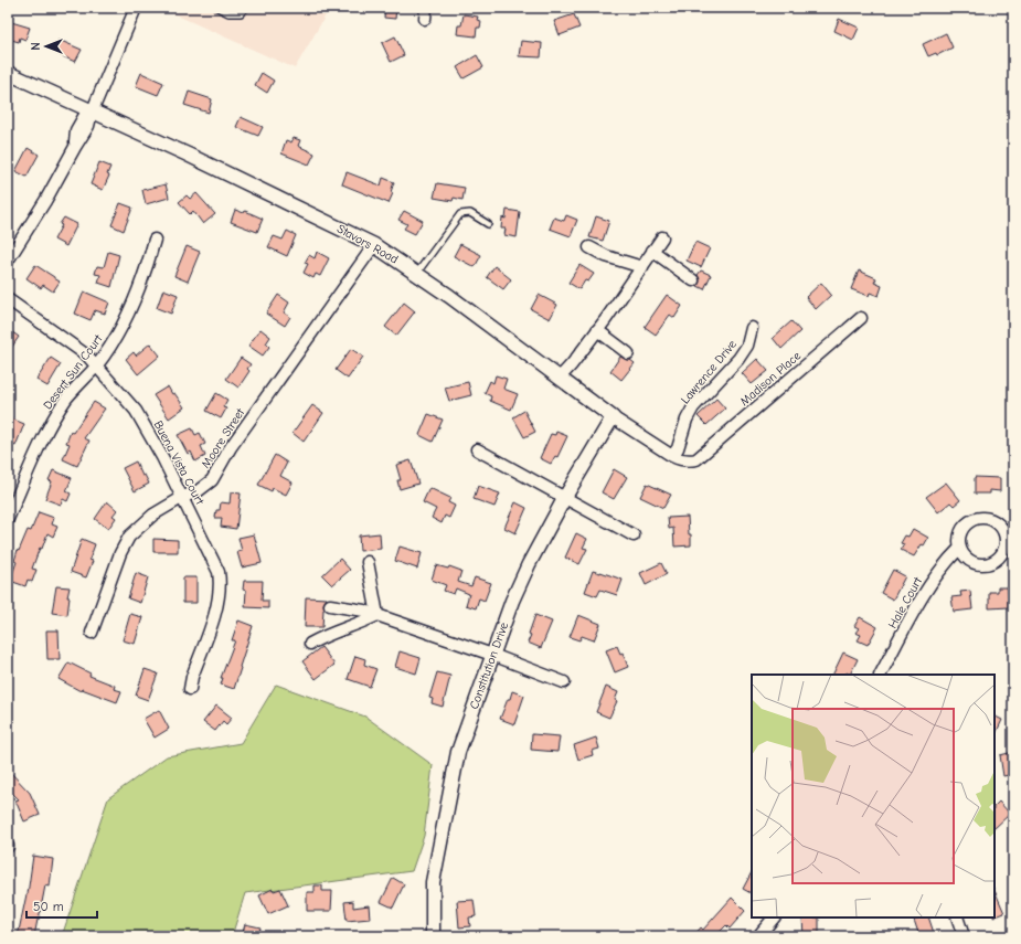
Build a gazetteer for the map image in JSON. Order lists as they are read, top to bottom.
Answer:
{
  "streets": {
    "street": [
      "Stavors Road",
      "Desert Sun Court",
      "Lawrence Drive",
      "Madison Place",
      "Moore Street",
      "Buena Vista Court",
      "Hale Court",
      "Constitution Drive"
    ]
  },
  "crossings": [
    ["Stavors Road", "Lawrence Drive"],
    ["Stavors Road", "Madison Place"],
    ["Stavors Road", "Moore Street"],
    ["Stavors Road", "Constitution Drive"],
    ["Desert Sun Court", "Buena Vista Court"],
    ["Moore Street", "Buena Vista Court"]
  ],
  "scale_bar": "50 m",
  "north": "left"
}
